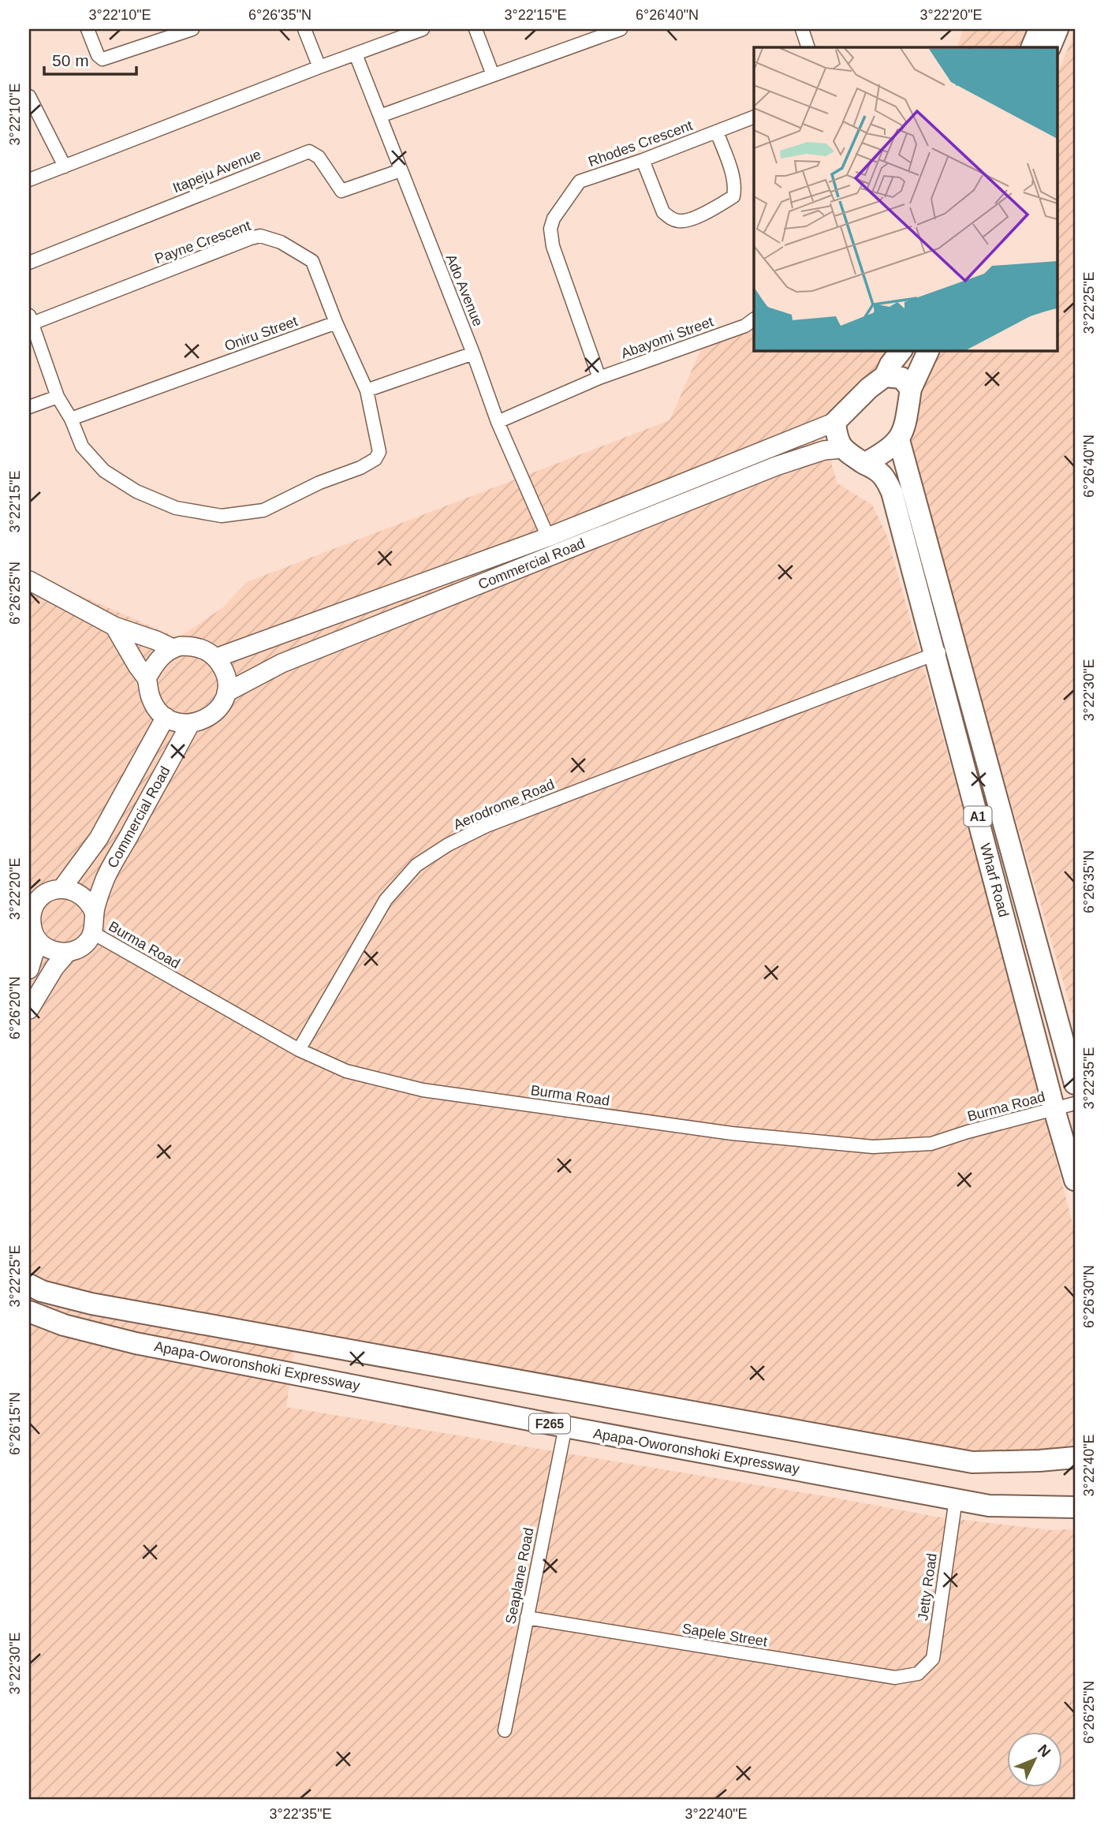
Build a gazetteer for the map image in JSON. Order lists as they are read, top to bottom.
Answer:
{
  "streets": {
    "main road": [
      "Commercial Road",
      "A1",
      "Wharf Road",
      "Apapa-Oworonshoki Expressway",
      "F265"
    ],
    "street": [
      "Rhodes Crescent",
      "Itapeju Avenue",
      "Payne Crescent",
      "Ado Avenue",
      "Oniru Street",
      "Abayomi Street",
      "Aerodrome Road",
      "Burma Road",
      "Seaplane Road",
      "Jetty Road",
      "Sapele Street"
    ]
  },
  "crossings": [
    ["Rhodes Crescent", "Abayomi Street"],
    ["Itapeju Avenue", "Ado Avenue"],
    ["Payne Crescent", "Oniru Street"],
    ["Ado Avenue", "Abayomi Street"],
    ["Ado Avenue", "Commercial Road"],
    ["Commercial Road", "Wharf Road"],
    ["Commercial Road", "Burma Road"],
    ["Aerodrome Road", "Wharf Road"],
    ["Aerodrome Road", "Burma Road"],
    ["Wharf Road", "Burma Road"],
    ["Apapa-Oworonshoki Expressway", "Seaplane Road"],
    ["Apapa-Oworonshoki Expressway", "Jetty Road"],
    ["Seaplane Road", "Sapele Street"],
    ["Jetty Road", "Sapele Street"]
  ],
  "scale_bar": "50 m",
  "north": "top right",
  "coordinates": [
    "3°22'10\"E",
    "6°26'35\"N",
    "3°22'15\"E",
    "6°26'40\"N",
    "3°22'20\"E",
    "3°22'25\"E",
    "6°26'25\"N",
    "3°22'30\"E",
    "6°26'20\"N",
    "3°22'35\"E",
    "6°26'30\"N",
    "6°26'15\"N",
    "3°22'40\"E"
  ]
}
